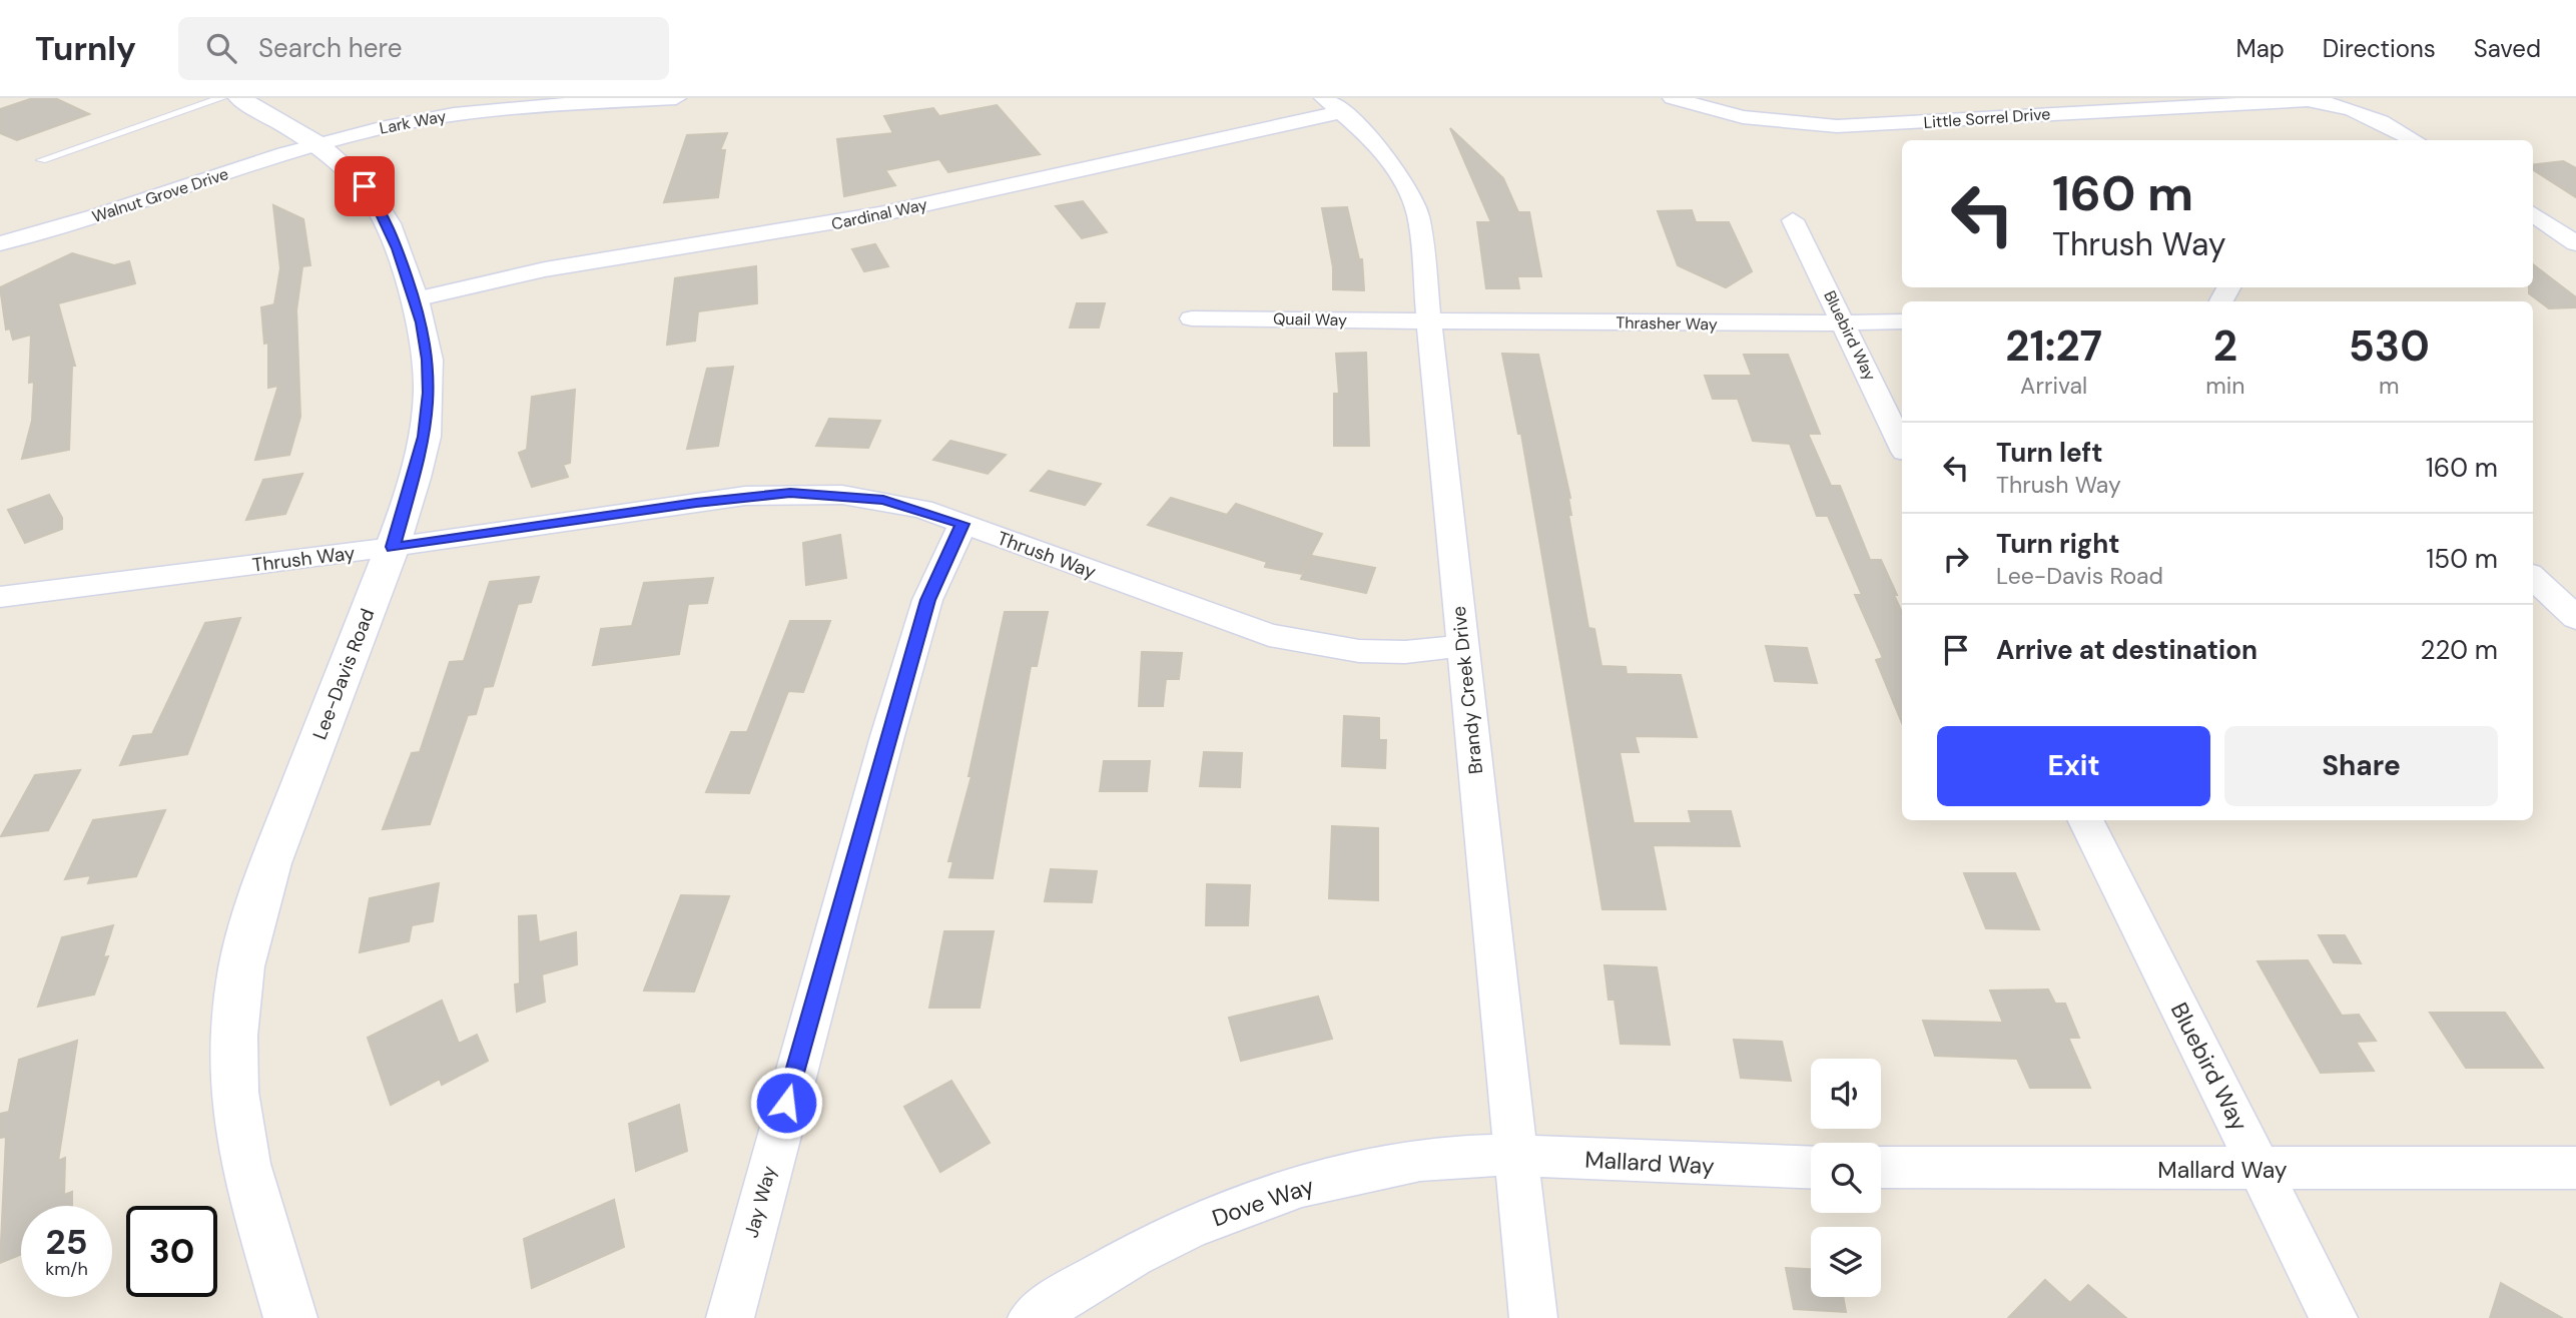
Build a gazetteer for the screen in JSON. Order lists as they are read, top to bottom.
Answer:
{
  "streets": {
    "main road": ["Lee-Davis Road"],
    "street": [
      "Little Sorrel Drive",
      "Lark Way",
      "Walnut Grove Drive",
      "Cardinal Way",
      "Quail Way",
      "Thrasher Way",
      "Bluebird Way",
      "Thrush Way",
      "Brandy Creek Drive",
      "Mallard Way",
      "Jay Way",
      "Dove Way"
    ]
  },
  "crossings": [
    ["Lark Way", "Walnut Grove Drive"],
    ["Lark Way", "Lee-Davis Road"],
    ["Walnut Grove Drive", "Lee-Davis Road"],
    ["Cardinal Way", "Lee-Davis Road"],
    ["Cardinal Way", "Brandy Creek Drive"],
    ["Quail Way", "Thrasher Way"],
    ["Quail Way", "Brandy Creek Drive"],
    ["Thrasher Way", "Bluebird Way"],
    ["Thrasher Way", "Brandy Creek Drive"],
    ["Bluebird Way", "Mallard Way"],
    ["Thrush Way", "Lee-Davis Road"],
    ["Thrush Way", "Brandy Creek Drive"],
    ["Thrush Way", "Jay Way"],
    ["Brandy Creek Drive", "Mallard Way"],
    ["Brandy Creek Drive", "Dove Way"],
    ["Mallard Way", "Dove Way"]
  ],
  "page": {
    "header": "Turnly",
    "search": "Search here",
    "nav": ["Map", "Directions", "Saved"],
    "turn": ["160 m", "Thrush Way"],
    "eta": [
      "21:27",
      "Arrival",
      "2",
      "min",
      "530",
      "m"
    ],
    "list": [
      {
        "name": "Turn left",
        "note": "Thrush Way",
        "value": "160 m"
      },
      {
        "name": "Turn right",
        "note": "Lee-Davis Road",
        "value": "150 m"
      },
      {
        "name": "Arrive at destination",
        "value": "220 m"
      }
    ],
    "buttons": ["Exit", "Share"],
    "speed": "25 km/h",
    "limit": "30"
  }
}
